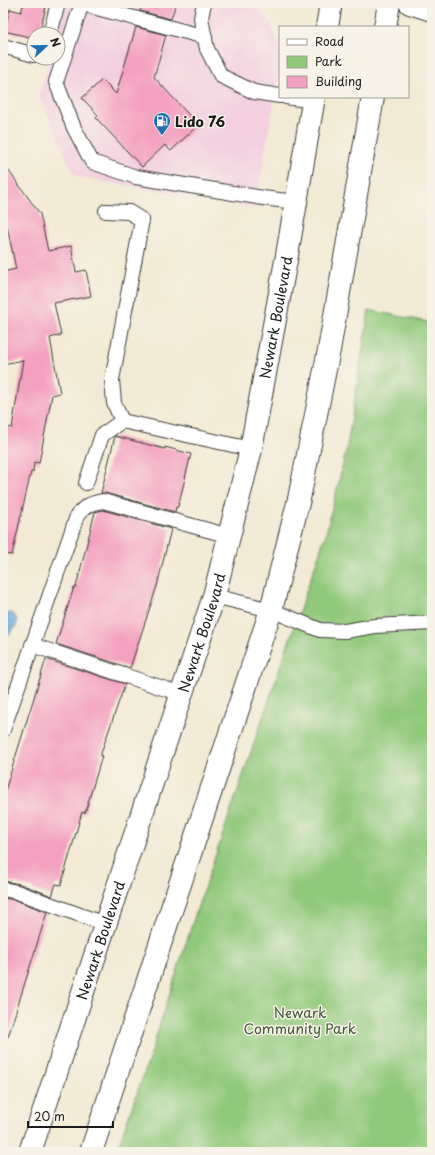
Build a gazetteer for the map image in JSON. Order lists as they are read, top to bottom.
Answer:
{
  "streets": {
    "main road": ["Newark Boulevard"]
  },
  "parks": ["Newark Community Park"],
  "places": {
    "fuel station": ["Lido 76"]
  },
  "legend": ["Road", "Park", "Building"],
  "scale_bar": "20 m",
  "north": "right"
}
